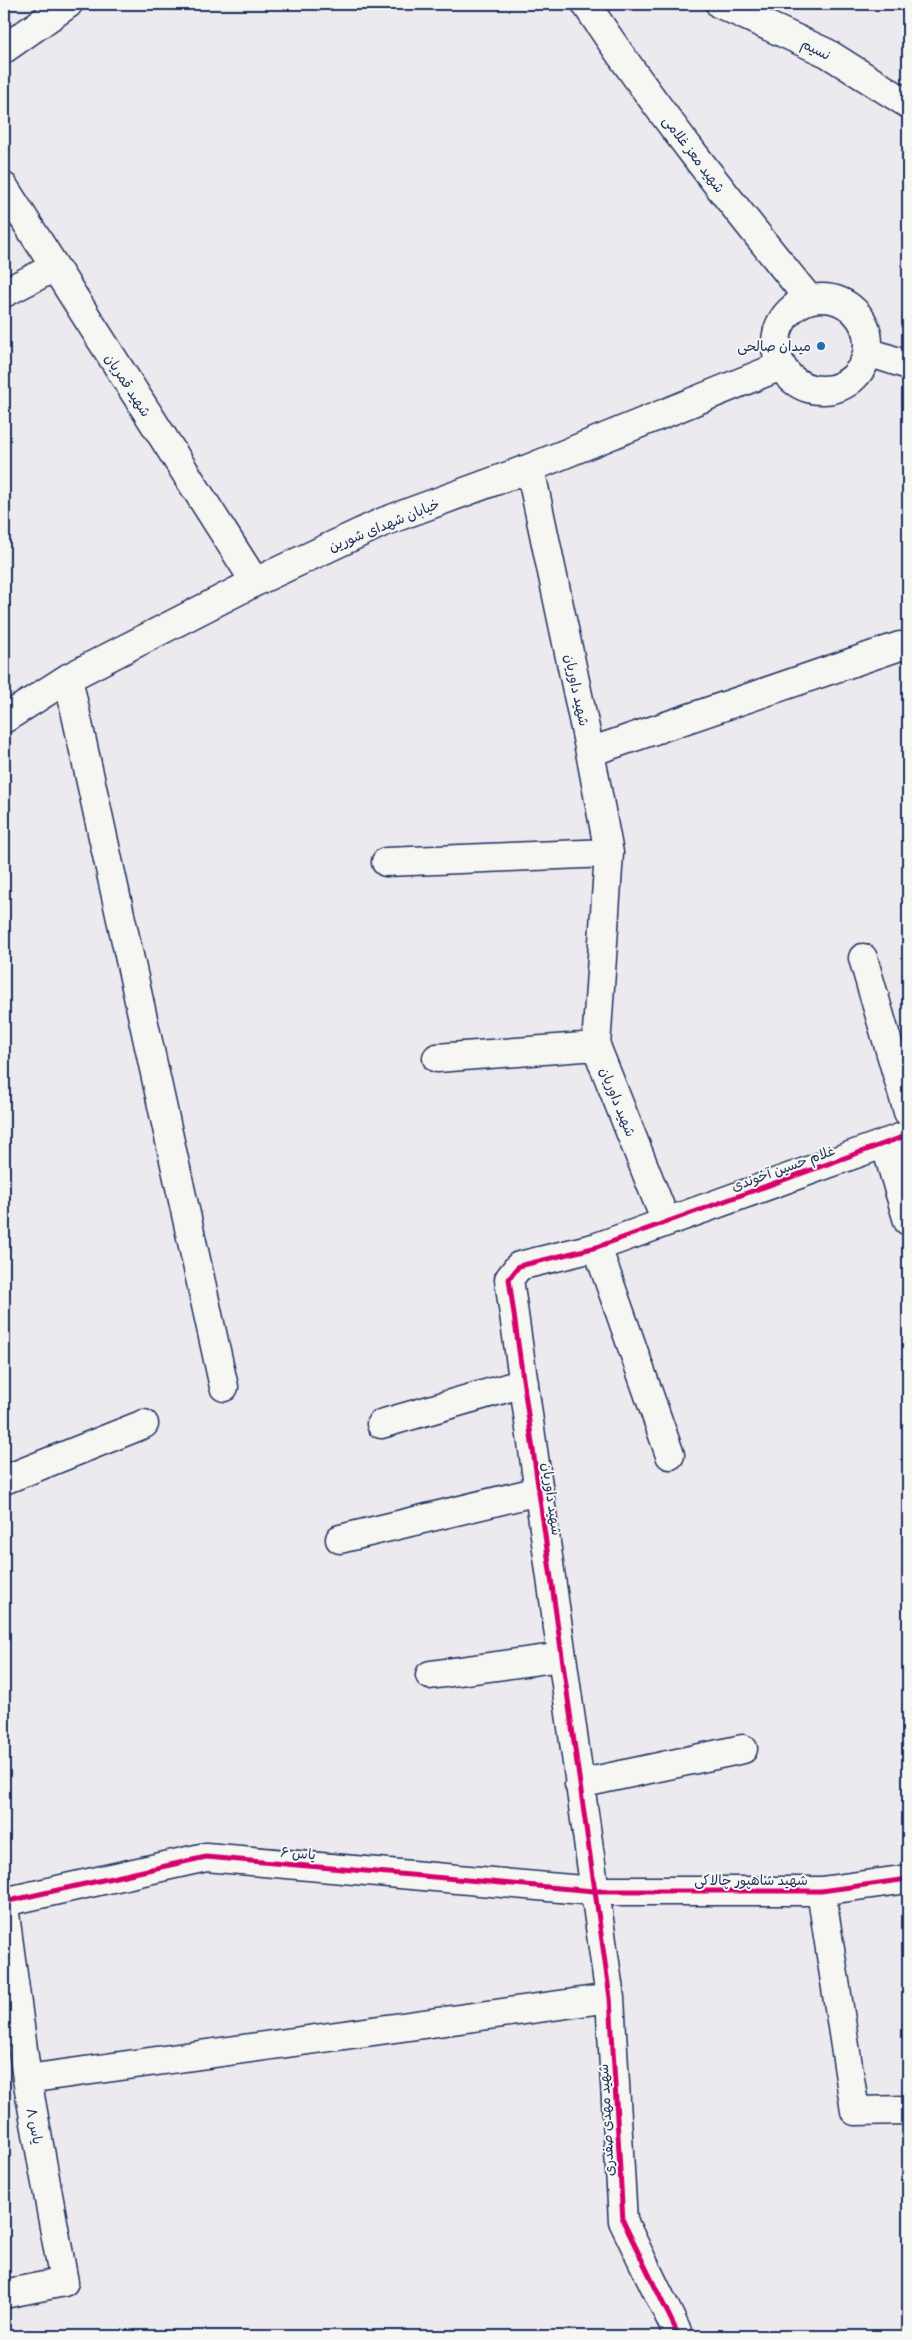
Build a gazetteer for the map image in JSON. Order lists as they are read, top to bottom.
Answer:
{
  "streets": {
    "street": [
      "نسیم",
      "شهید معز غلامی",
      "شهید قمریان",
      "خیابان شهدای شورین",
      "شهید داوریان",
      "غلام حسین آخوندی",
      "یاس ۶",
      "شهید شاهپور چالاکی",
      "شهید مهدی صفدری",
      "یاس ۸"
    ]
  },
  "crossings": [
    ["شهید معز غلامی", "خیابان شهدای شورین"],
    ["شهید قمریان", "خیابان شهدای شورین"],
    ["خیابان شهدای شورین", "شهید داوریان"],
    ["شهید داوریان", "غلام حسین آخوندی"],
    ["شهید داوریان", "یاس ۶"],
    ["شهید داوریان", "شهید شاهپور چالاکی"],
    ["شهید داوریان", "شهید مهدی صفدری"],
    ["یاس ۶", "شهید شاهپور چالاکی"],
    ["یاس ۶", "شهید مهدی صفدری"],
    ["شهید شاهپور چالاکی", "شهید مهدی صفدری"]
  ],
  "places": ["میدان صالحی"]
}
